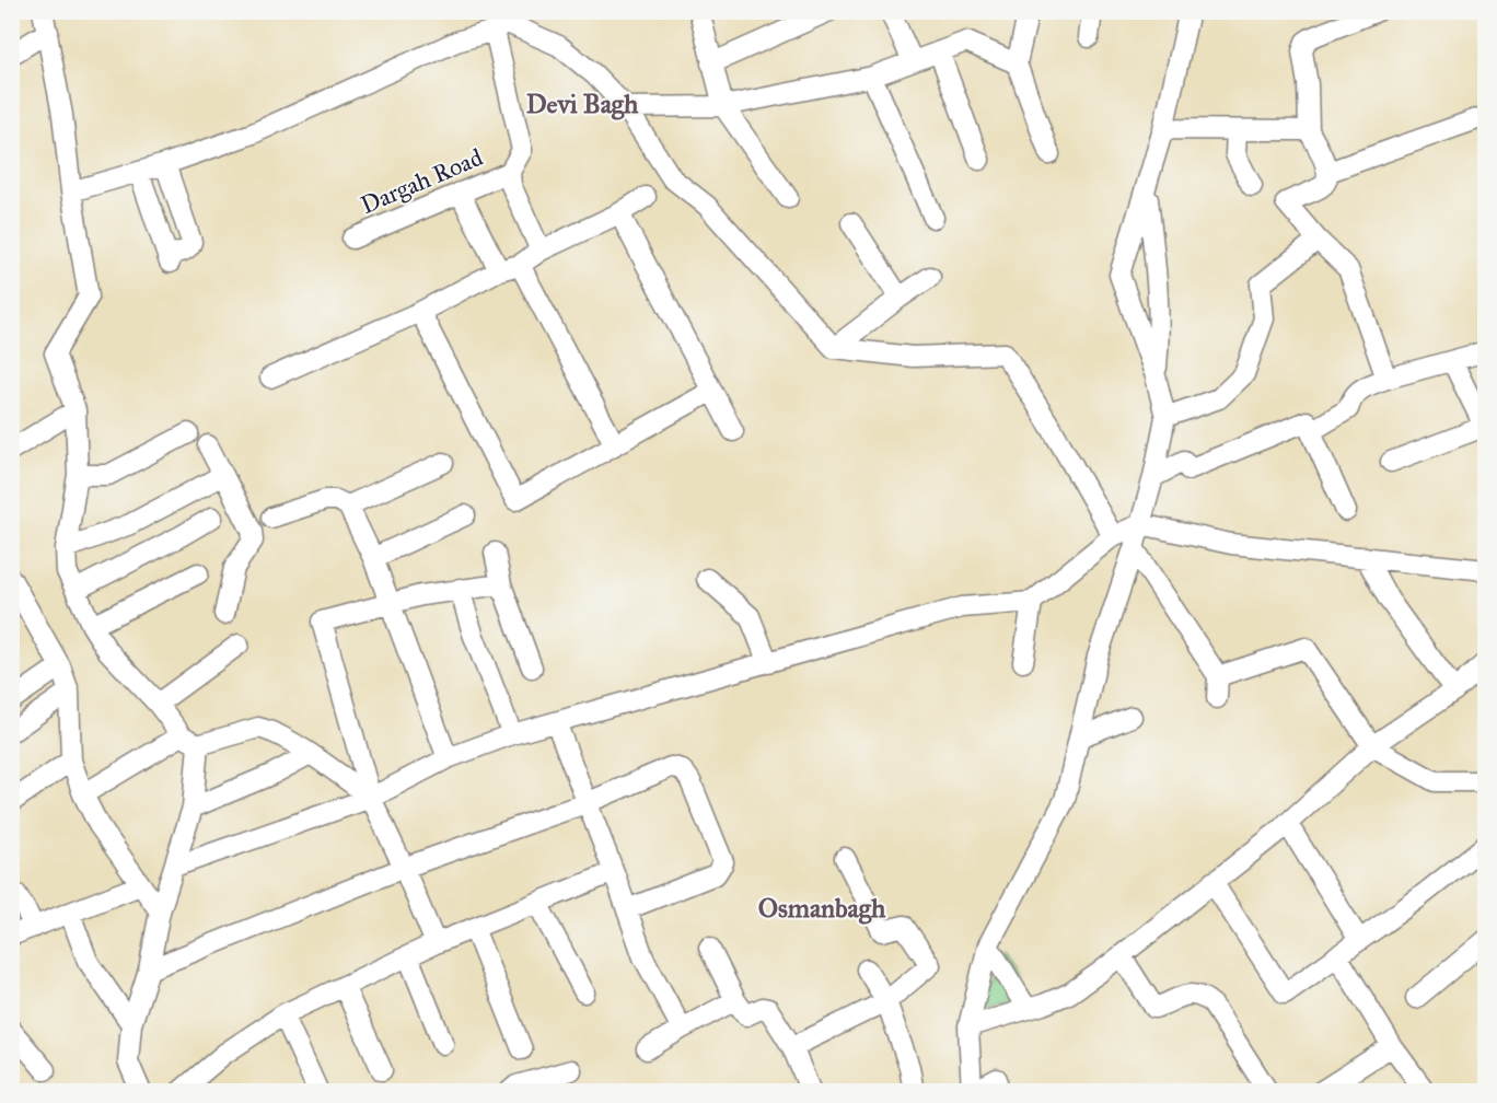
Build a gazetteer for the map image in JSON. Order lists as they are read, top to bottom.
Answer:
{
  "streets": {
    "street": ["Dargah Road"]
  },
  "districts": ["Devi Bagh", "Osmanbagh"]
}
